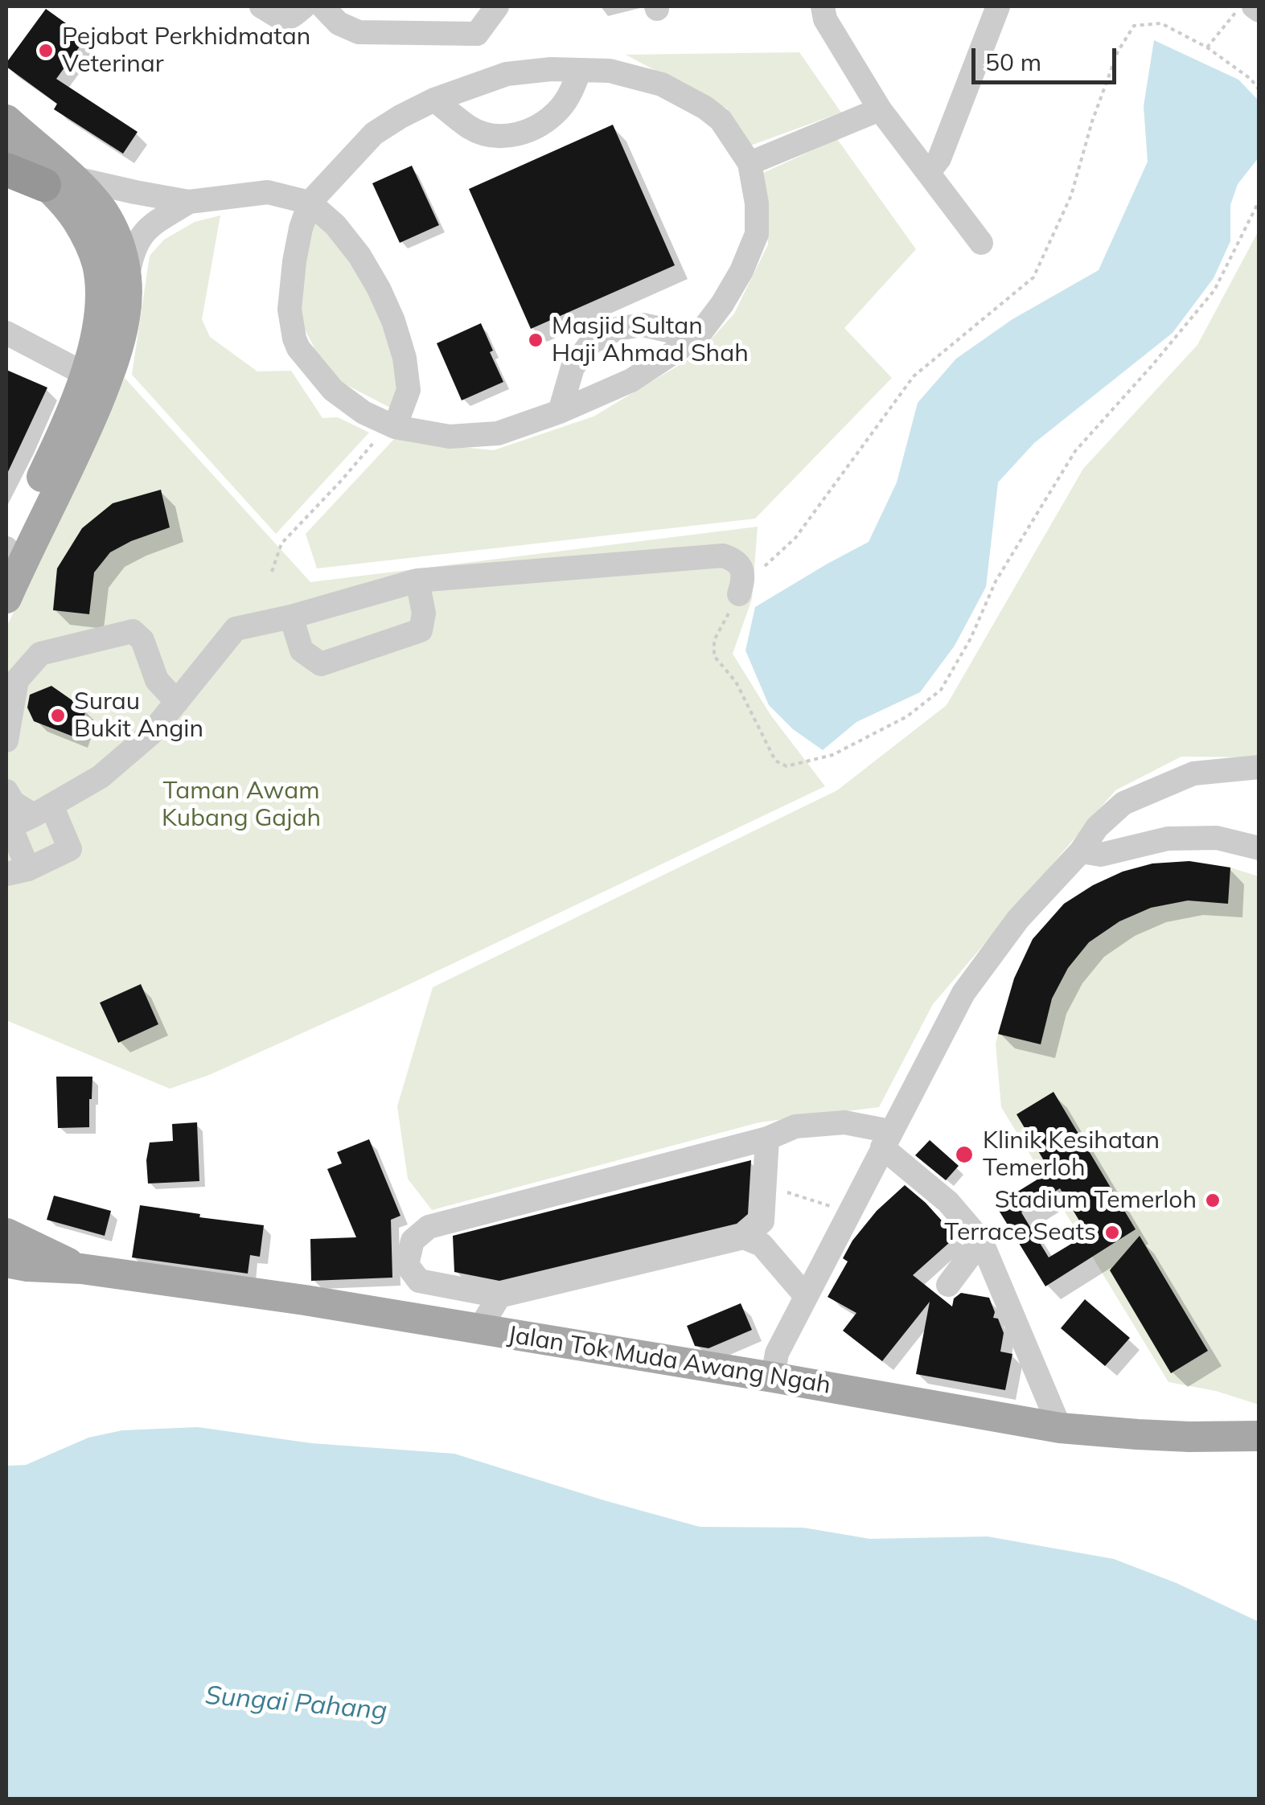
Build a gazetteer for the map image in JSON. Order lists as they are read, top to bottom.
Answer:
{
  "streets": {
    "main road": ["Jalan Tok Muda Awang Ngah"]
  },
  "water": ["Sungai Pahang"],
  "parks": ["Taman Awam Kubang Gajah"],
  "places": [
    "Pejabat Perkhidmatan Veterinar",
    "Masjid Sultan Haji Ahmad Shah",
    "Surau Bukit Angin",
    "Klinik Kesihatan Temerloh",
    "Stadium Temerloh",
    "Terrace Seats"
  ],
  "scale_bar": "50 m"
}
